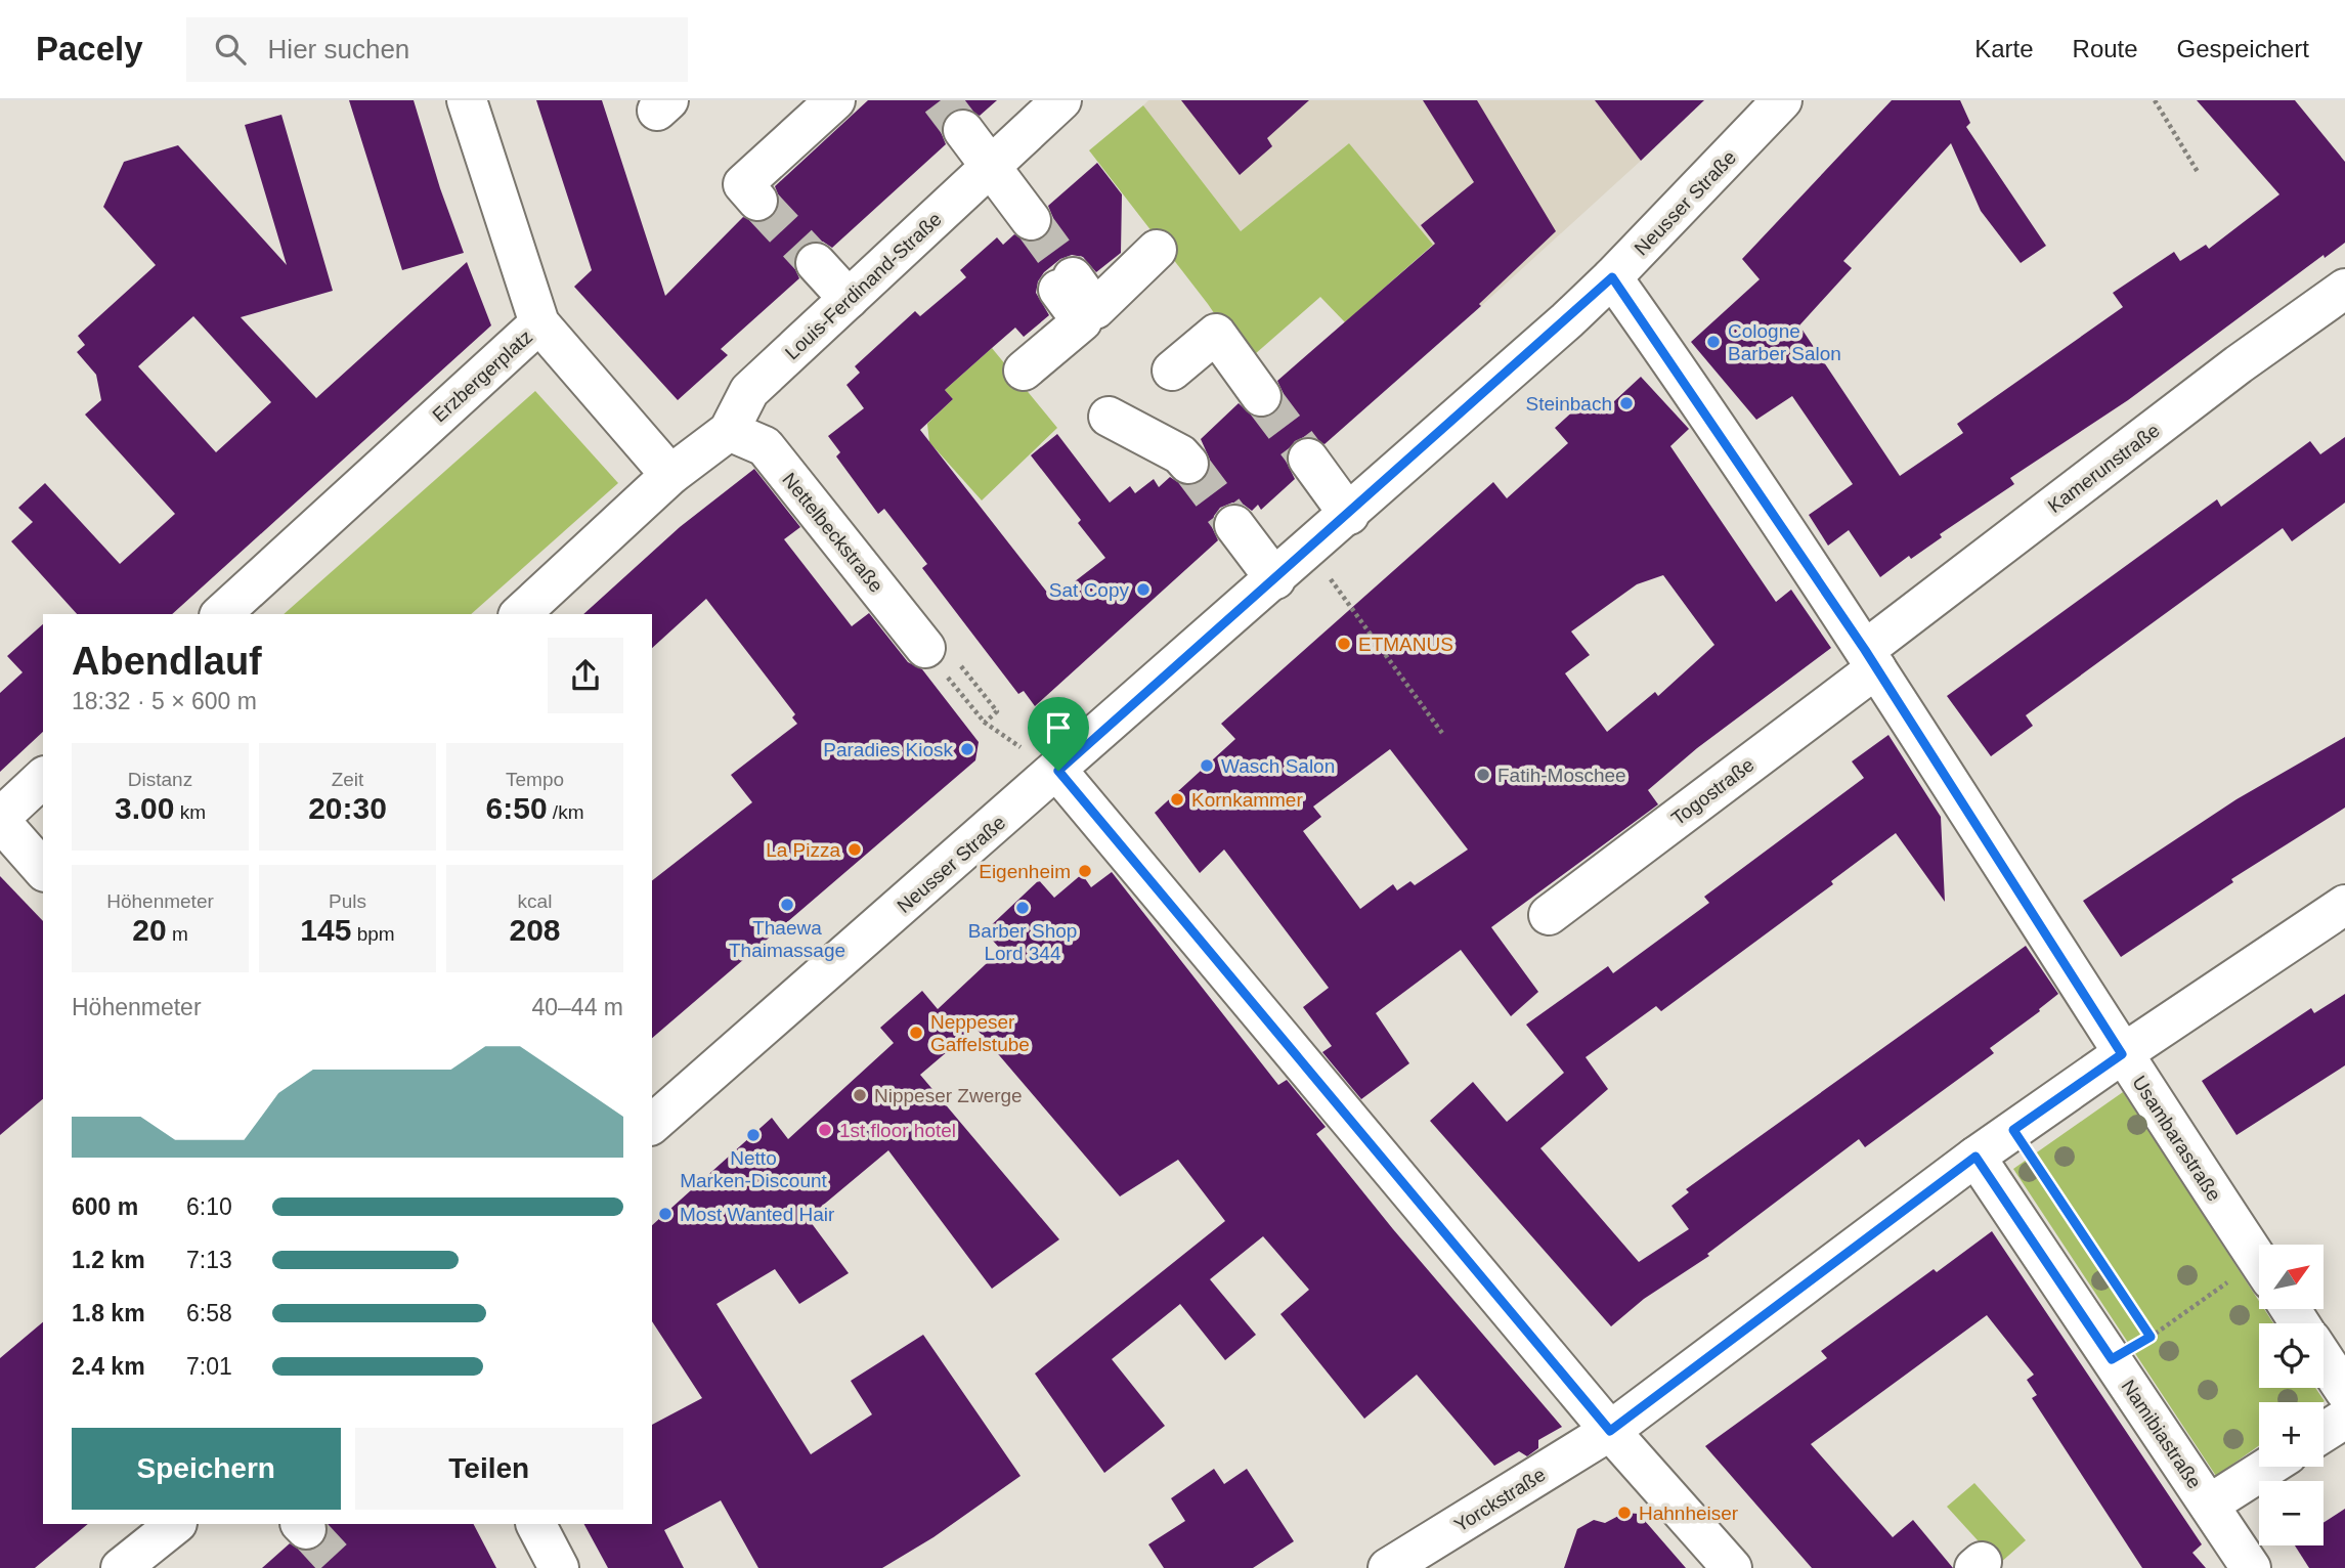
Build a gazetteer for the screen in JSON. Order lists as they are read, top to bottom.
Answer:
{
  "streets": {
    "street": [
      "Neusser Straße",
      "Louis-Ferdinand-Straße",
      "Erzbergerplatz",
      "Kamerunstraße",
      "Nettelbeckstraße",
      "Togostraße",
      "Usambarastraße",
      "Namibiastraße",
      "Yorckstraße"
    ]
  },
  "crossings": [
    ["Neusser Straße", "Usambarastraße"],
    ["Louis-Ferdinand-Straße", "Erzbergerplatz"],
    ["Louis-Ferdinand-Straße", "Nettelbeckstraße"],
    ["Kamerunstraße", "Togostraße"],
    ["Kamerunstraße", "Usambarastraße"],
    ["Togostraße", "Usambarastraße"],
    ["Usambarastraße", "Yorckstraße"],
    ["Namibiastraße", "Yorckstraße"]
  ],
  "places": [
    "Cologne Barber Salon",
    "Steinbach",
    "Sat Copy",
    "ETMANUS",
    "Paradies Kiosk",
    "Wasch Salon",
    "Fatih-Moschee",
    "Kornkammer",
    "La Pizza",
    "Eigenheim",
    "Thaewa Thaimassage",
    "Barber Shop Lord 344",
    "Neppeser Gaffelstube",
    "Nippeser Zwerge",
    "1st floor hotel",
    "Netto Marken-Discount",
    "Most Wanted Hair",
    "Hahnheiser"
  ],
  "north": "top right",
  "page": {
    "header": "Pacely",
    "search": "Hier suchen",
    "nav": ["Karte", "Route", "Gespeichert"],
    "heading": ["Abendlauf", "18:32 · 5 × 600 m"],
    "stats": [
      ["Distanz", "3.00 km"],
      ["Zeit", "20:30"],
      ["Tempo", "6:50 /km"],
      ["Höhenmeter", "20 m"],
      ["Puls", "145 bpm"],
      ["kcal", "208"]
    ],
    "chart": ["Höhenmeter", "40–44 m"],
    "list": [
      {
        "name": "600 m",
        "note": "6:10"
      },
      {
        "name": "1.2 km",
        "note": "7:13"
      },
      {
        "name": "1.8 km",
        "note": "6:58"
      },
      {
        "name": "2.4 km",
        "note": "7:01"
      }
    ],
    "map_buttons": ["+", "−"],
    "buttons": ["Speichern", "Teilen"]
  }
}
